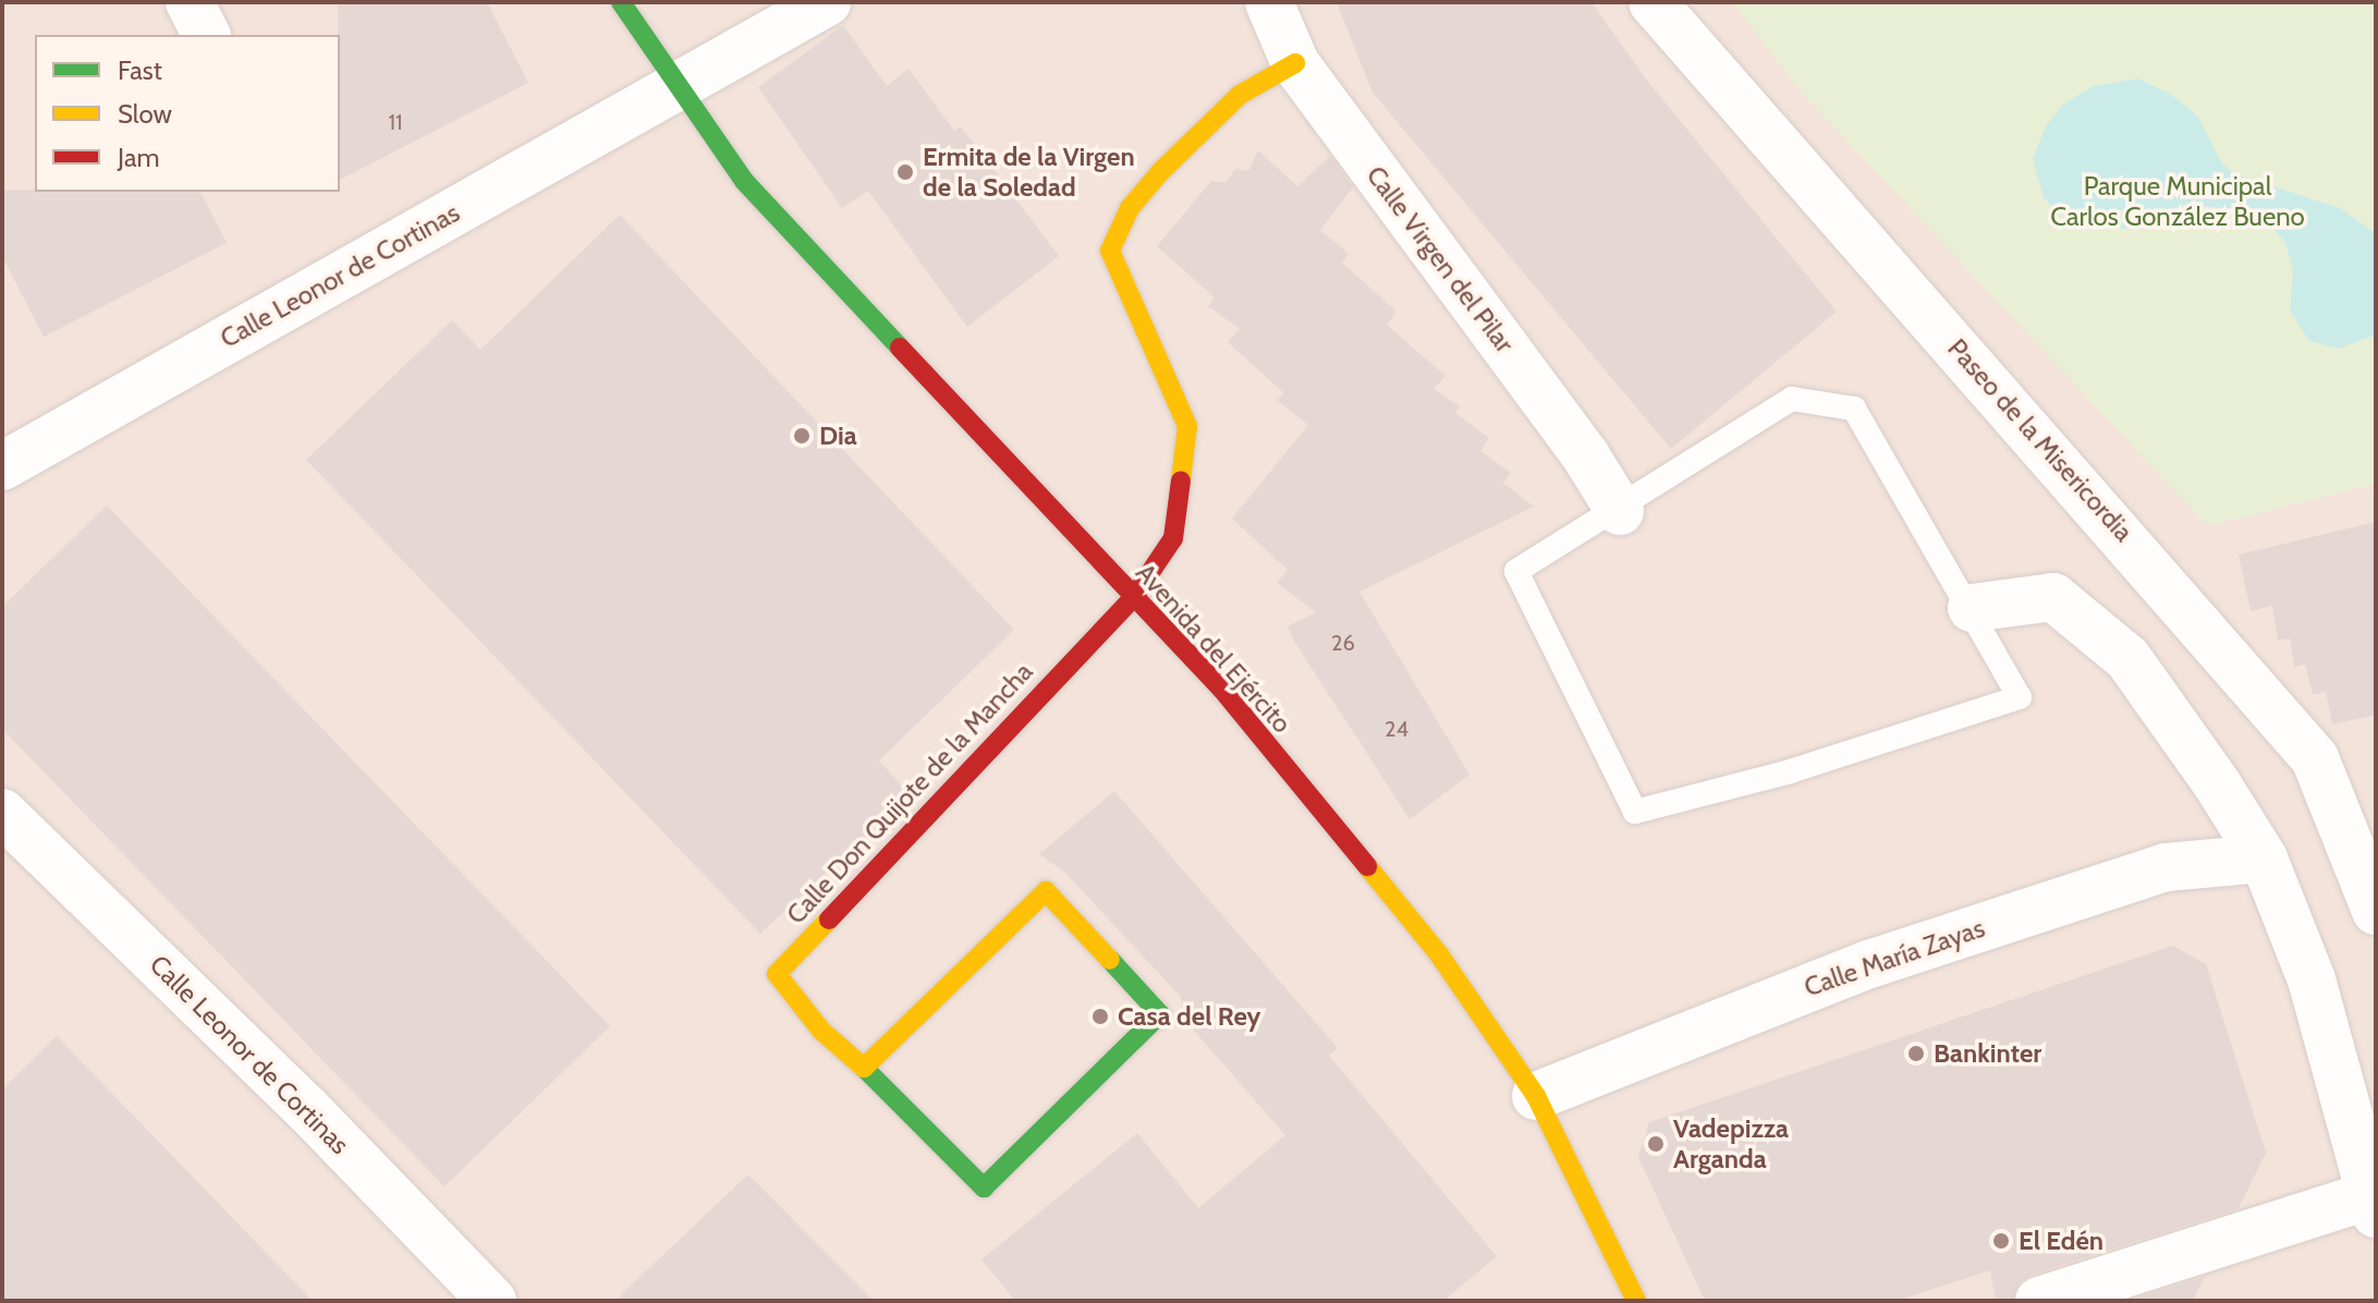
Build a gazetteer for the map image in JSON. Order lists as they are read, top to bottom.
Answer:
{
  "streets": {
    "street": [
      "Calle Virgen del Pilar",
      "Calle Leonor de Cortinas",
      "Paseo de la Misericordia",
      "Avenida del Ejército",
      "Calle Don Quijote de la Mancha",
      "Calle María Zayas"
    ]
  },
  "crossings": [
    ["Calle Leonor de Cortinas", "Avenida del Ejército"],
    ["Avenida del Ejército", "Calle Don Quijote de la Mancha"],
    ["Avenida del Ejército", "Calle María Zayas"]
  ],
  "parks": ["Parque Municipal Carlos González Bueno"],
  "places": [
    "Ermita de la Virgen de la Soledad",
    "Dia",
    "Casa del Rey",
    "Bankinter",
    "Vadepizza Arganda",
    "El Edén"
  ],
  "house_numbers": ["11", "26", "24"],
  "legend": ["Fast", "Slow", "Jam"]
}
